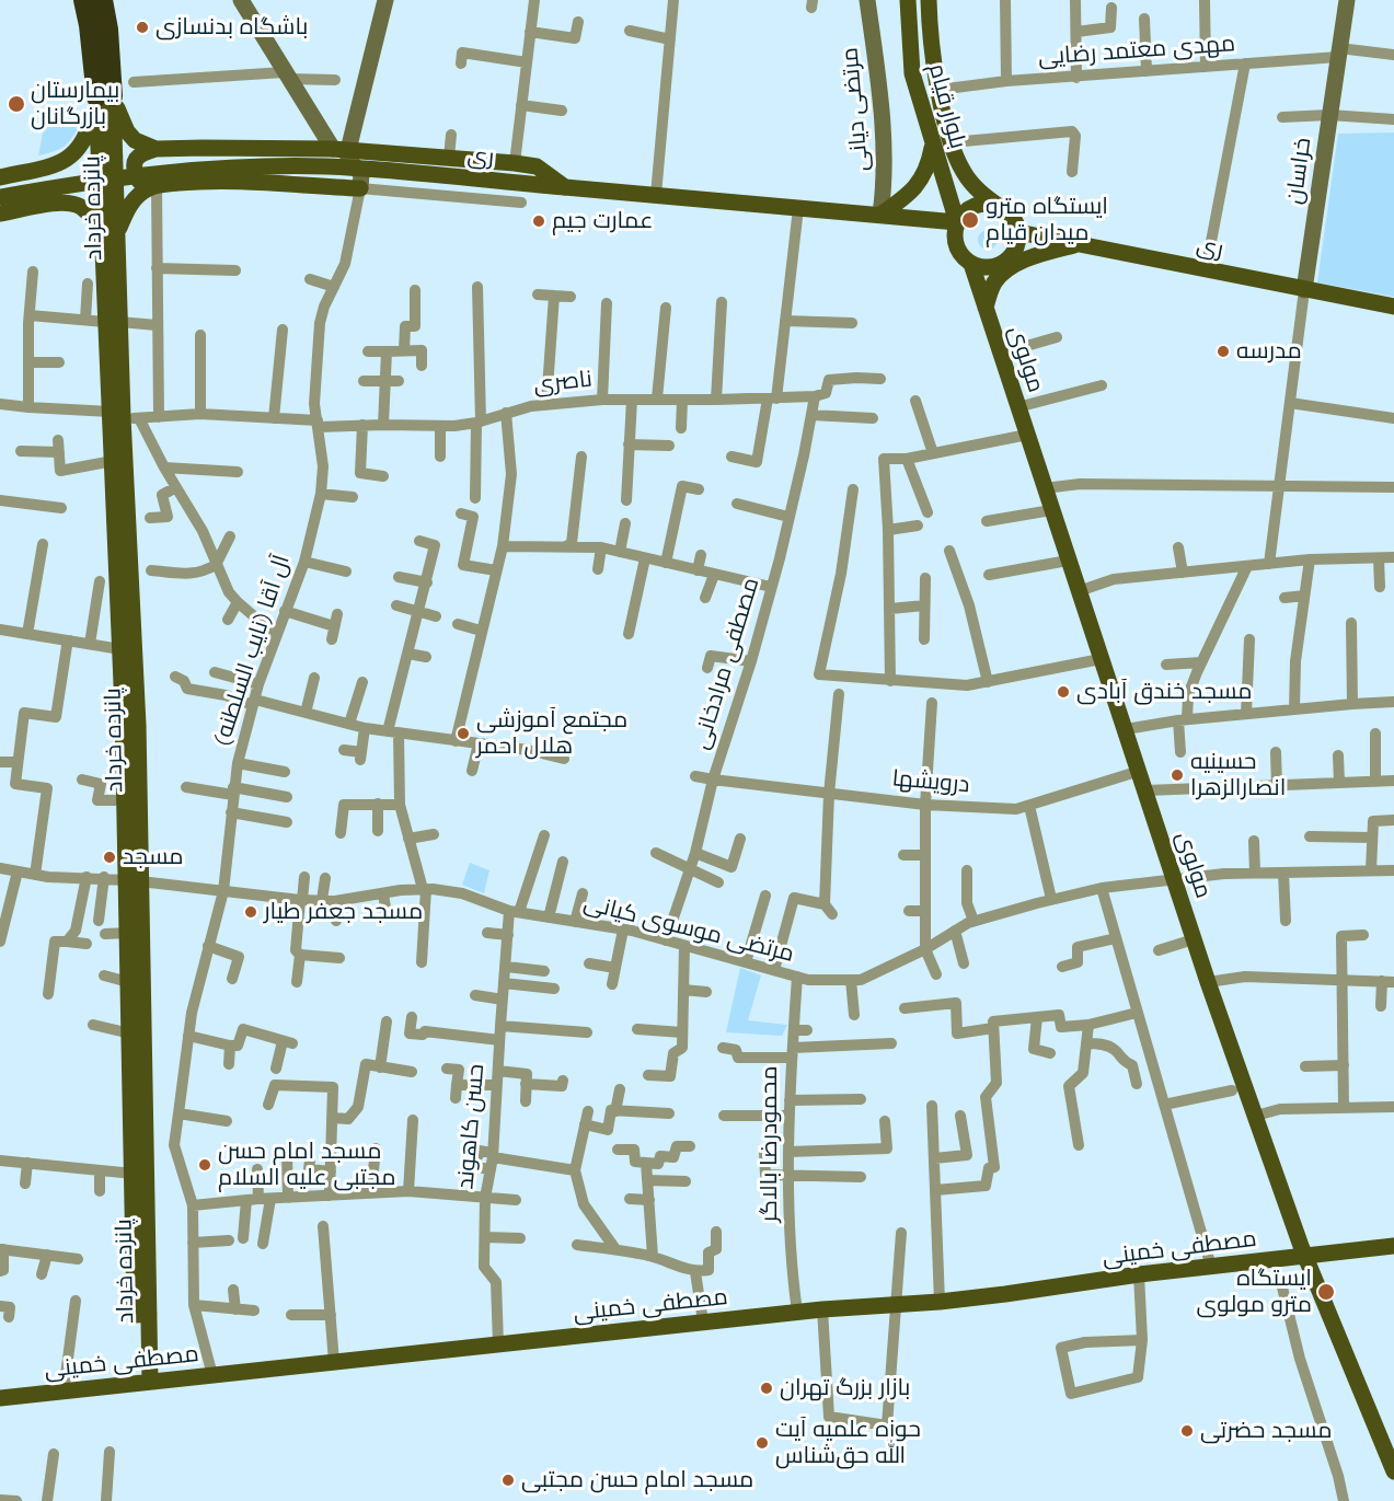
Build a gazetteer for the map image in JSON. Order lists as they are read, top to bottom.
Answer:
{
  "streets": {
    "main road": [
      "بلوار قیام",
      "مرتضی دیانی",
      "ری",
      "خراسان",
      "پانزده خرداد",
      "مولوی",
      "مصطفی خمینی"
    ],
    "street": [
      "مهدی معتمد رضایی",
      "ناصری",
      "آل آقا (نایب السلطنه)",
      "مصطفی مرادخانی",
      "درویشها",
      "مرتضی موسوی کیانی",
      "حسن کاهوند",
      "محمودرضا بالاگر"
    ]
  },
  "crossings": [
    ["مهدی معتمد رضایی", "بلوار قیام"],
    ["مهدی معتمد رضایی", "خراسان"],
    ["بلوار قیام", "ری"],
    ["بلوار قیام", "مولوی"],
    ["مرتضی دیانی", "ری"],
    ["ری", "خراسان"],
    ["ری", "مولوی"],
    ["پانزده خرداد", "ناصری"],
    ["پانزده خرداد", "مرتضی موسوی کیانی"],
    ["پانزده خرداد", "مصطفی خمینی"],
    ["مولوی", "درویشها"],
    ["مولوی", "مرتضی موسوی کیانی"],
    ["مولوی", "مصطفی خمینی"],
    ["ناصری", "آل آقا (نایب السلطنه)"],
    ["ناصری", "مصطفی مرادخانی"],
    ["آل آقا (نایب السلطنه)", "مرتضی موسوی کیانی"],
    ["آل آقا (نایب السلطنه)", "مصطفی خمینی"],
    ["مصطفی مرادخانی", "درویشها"],
    ["مصطفی مرادخانی", "مرتضی موسوی کیانی"],
    ["مرتضی موسوی کیانی", "حسن کاهوند"],
    ["مرتضی موسوی کیانی", "محمودرضا بالاگر"],
    ["حسن کاهوند", "مصطفی خمینی"],
    ["محمودرضا بالاگر", "مصطفی خمینی"]
  ],
  "places": [
    "باشگاه بدنسازی",
    "بیمارستان بازرگانان",
    "ایستگاه مترو میدان قیام",
    "عمارت جیم",
    "مدرسه",
    "مسجد خندق آبادی",
    "مجتمع آموزشی هلال احمر",
    "حسینیه انصارالزهرا",
    "مسجد",
    "مسجد جعفر طیار",
    "مسجد امام حسن مجتبی علیه السلام",
    "ایستگاه مترو مولوی",
    "بازار بزرگ تهران",
    "مسجد حضرتی",
    "حوزه علمیه آیت الله حق‌شناس",
    "مسجد امام حسن مجتبی"
  ]
}
